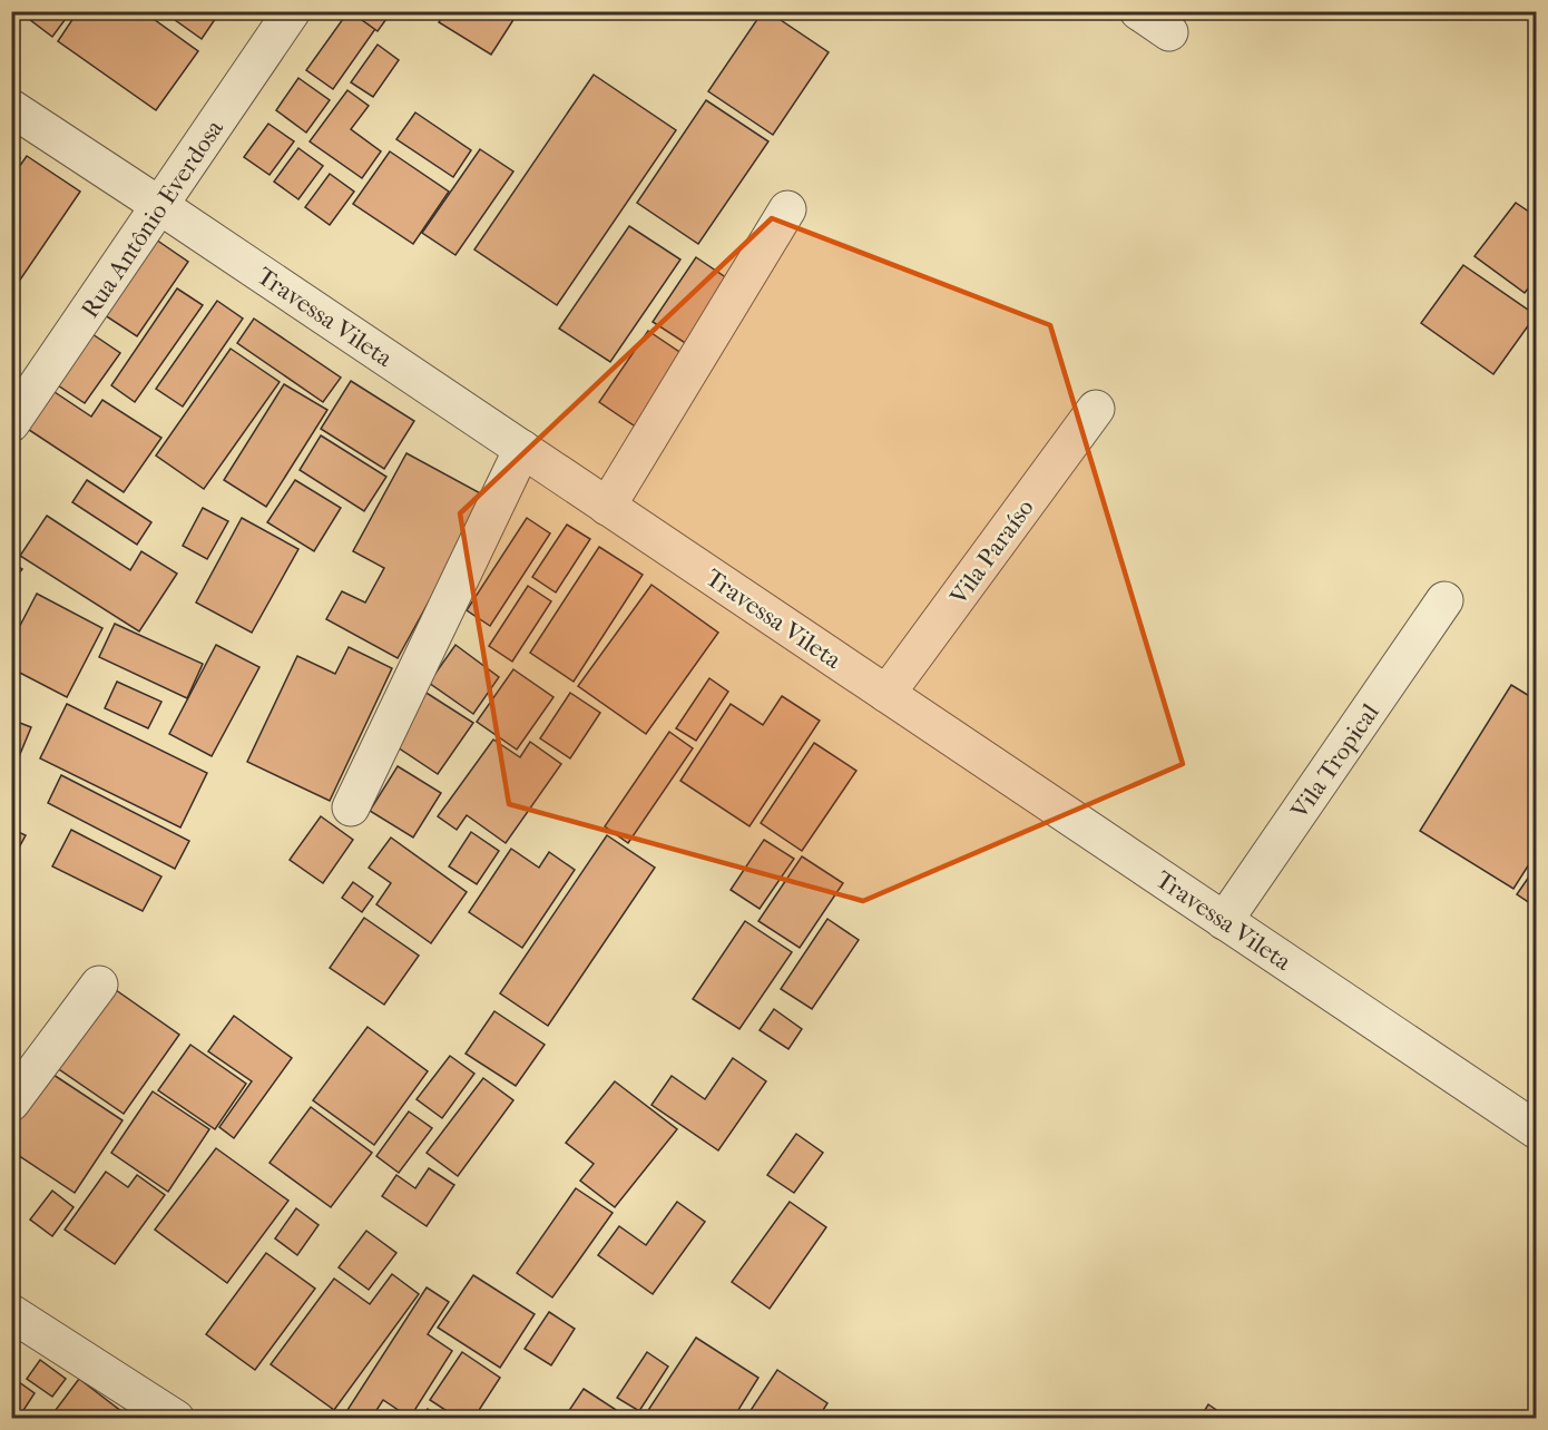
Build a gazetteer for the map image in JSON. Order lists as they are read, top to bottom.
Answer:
{
  "streets": {
    "street": [
      "Rua Antônio Everdosa",
      "Travessa Vileta",
      "Vila Paraíso",
      "Vila Tropical"
    ]
  },
  "crossings": [
    ["Rua Antônio Everdosa", "Travessa Vileta"],
    ["Travessa Vileta", "Vila Paraíso"],
    ["Travessa Vileta", "Vila Tropical"]
  ]
}
